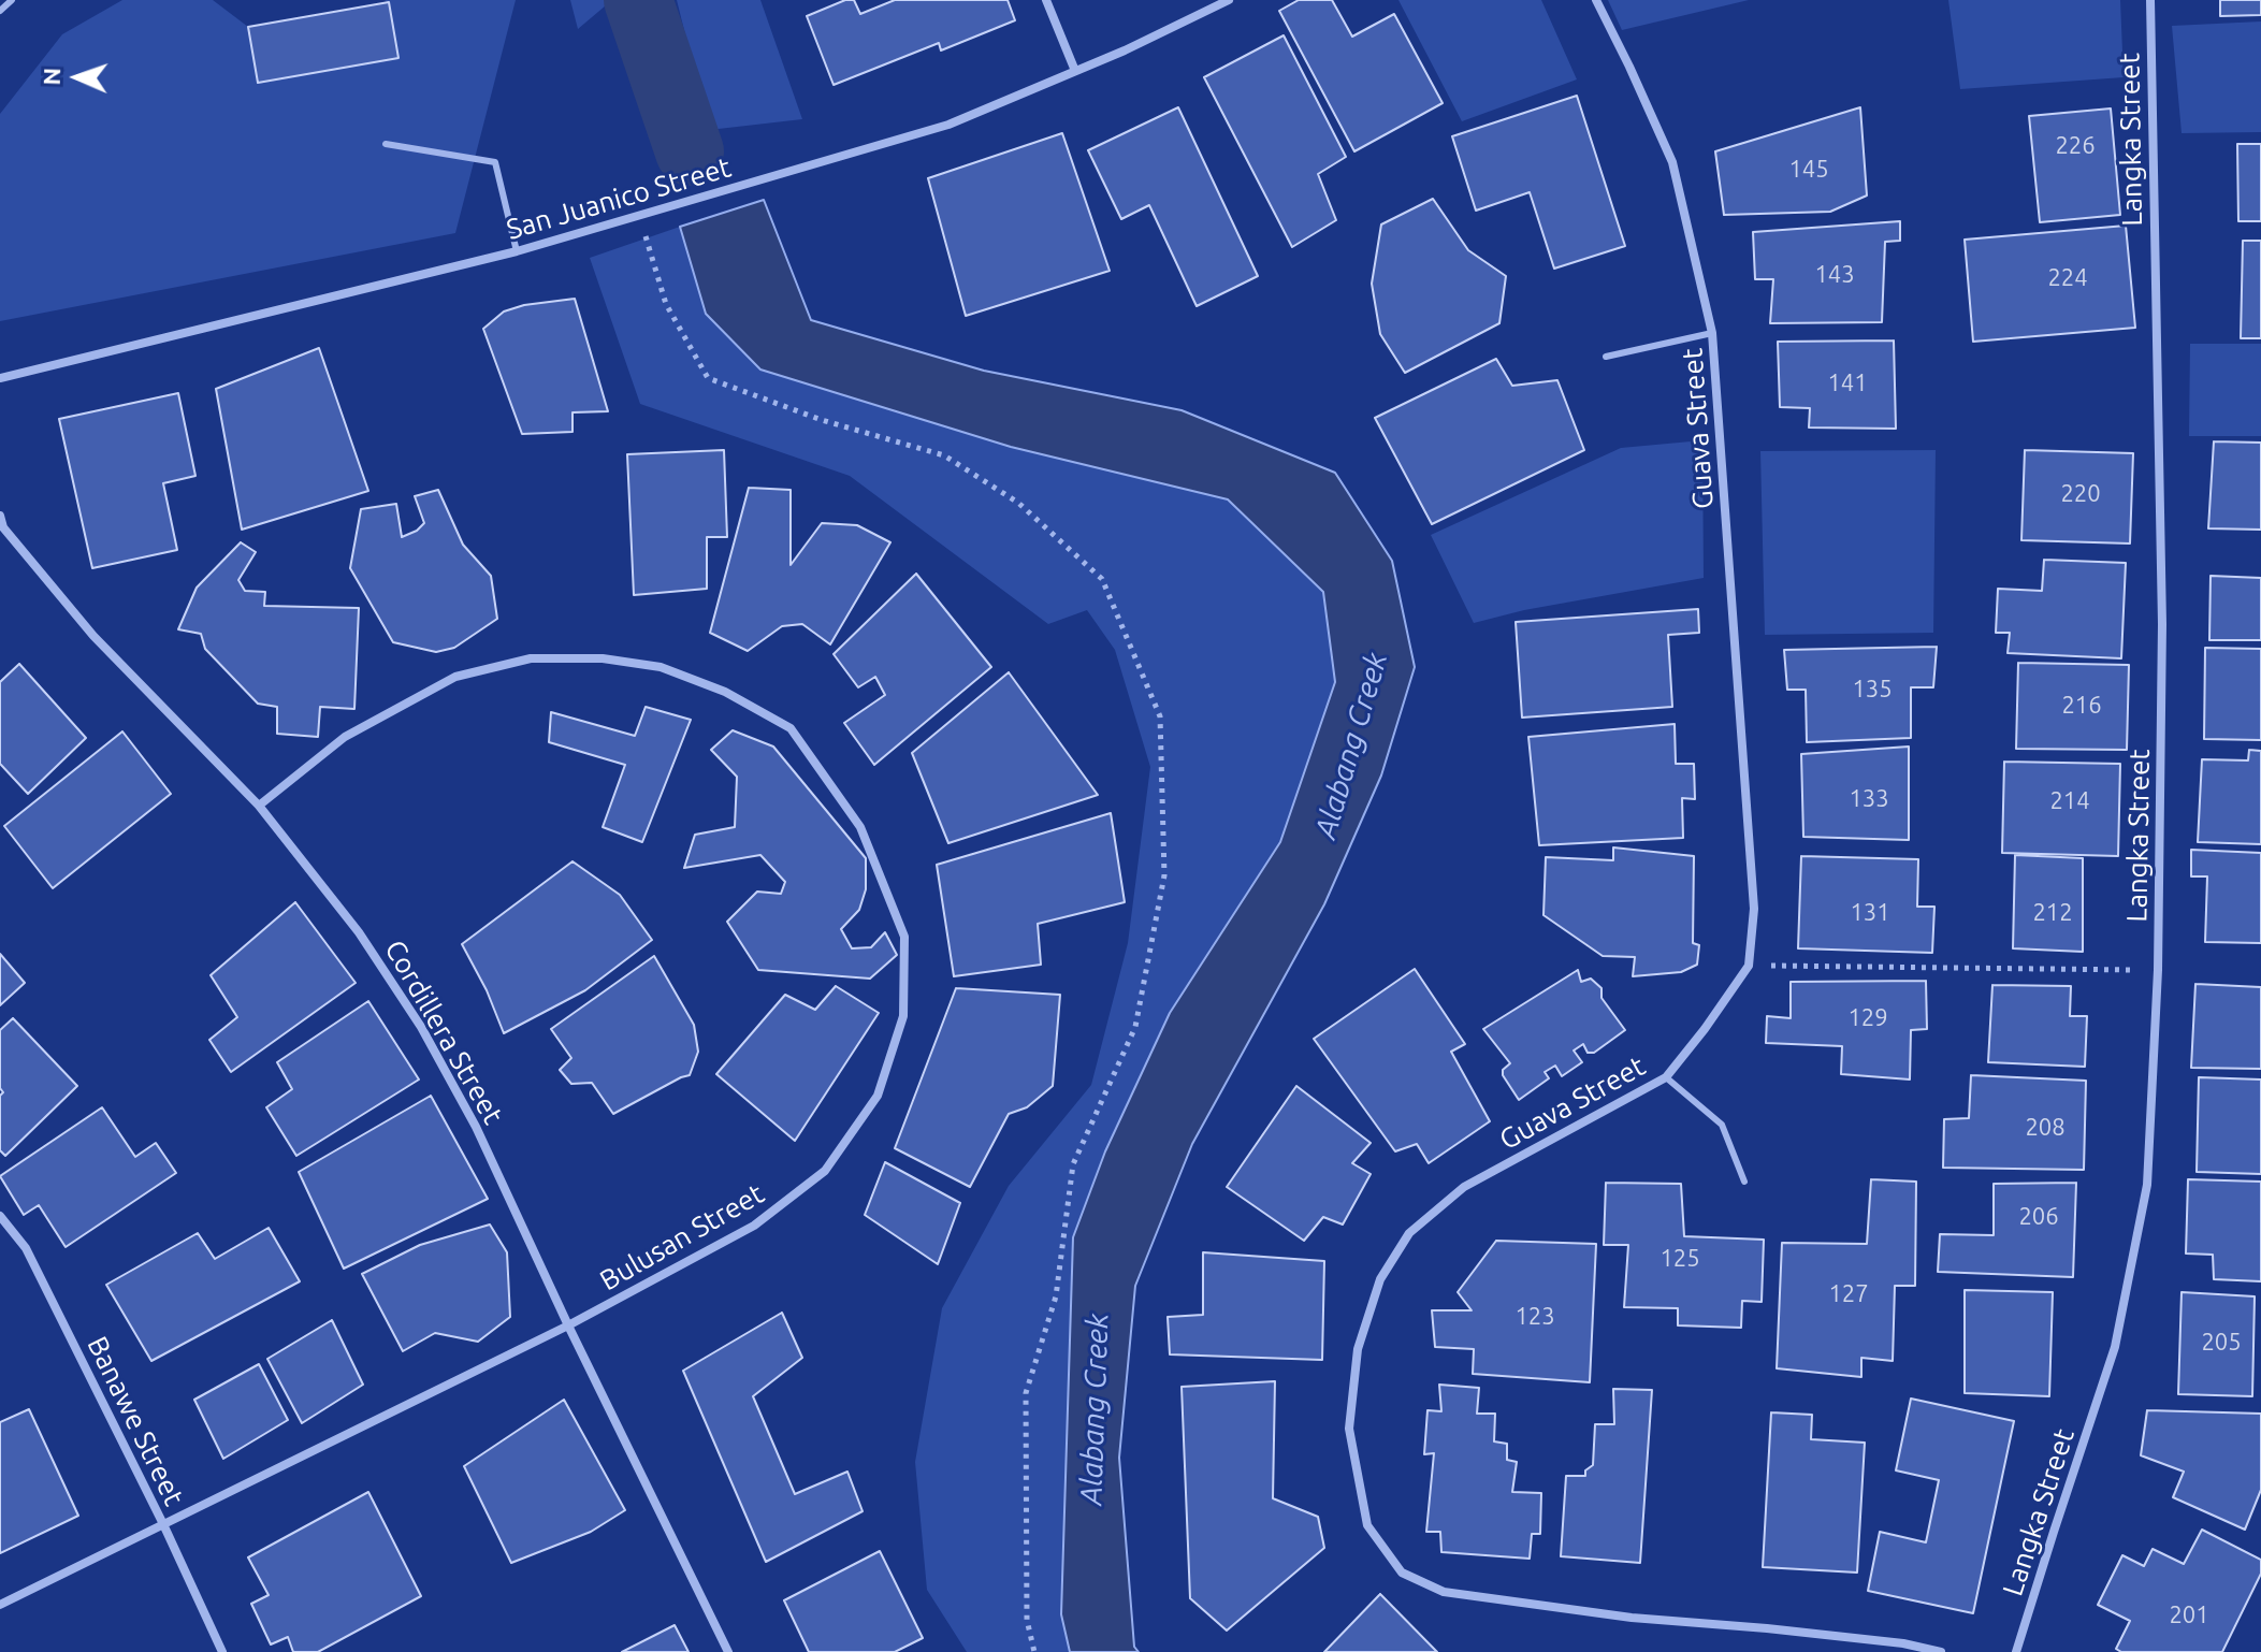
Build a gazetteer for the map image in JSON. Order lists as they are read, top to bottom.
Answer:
{
  "streets": {
    "street": [
      "Langka Street",
      "San Juanico Street",
      "Guava Street",
      "Cordillera Street",
      "Bulusan Street",
      "Banawe Street"
    ]
  },
  "crossings": [
    ["Cordillera Street", "Bulusan Street"],
    ["Bulusan Street", "Banawe Street"]
  ],
  "water": ["Alabang Creek"],
  "house_numbers": [
    "226",
    "145",
    "143",
    "224",
    "141",
    "220",
    "135",
    "216",
    "133",
    "214",
    "131",
    "212",
    "129",
    "208",
    "206",
    "125",
    "127",
    "123",
    "205",
    "201"
  ],
  "north": "left"
}
